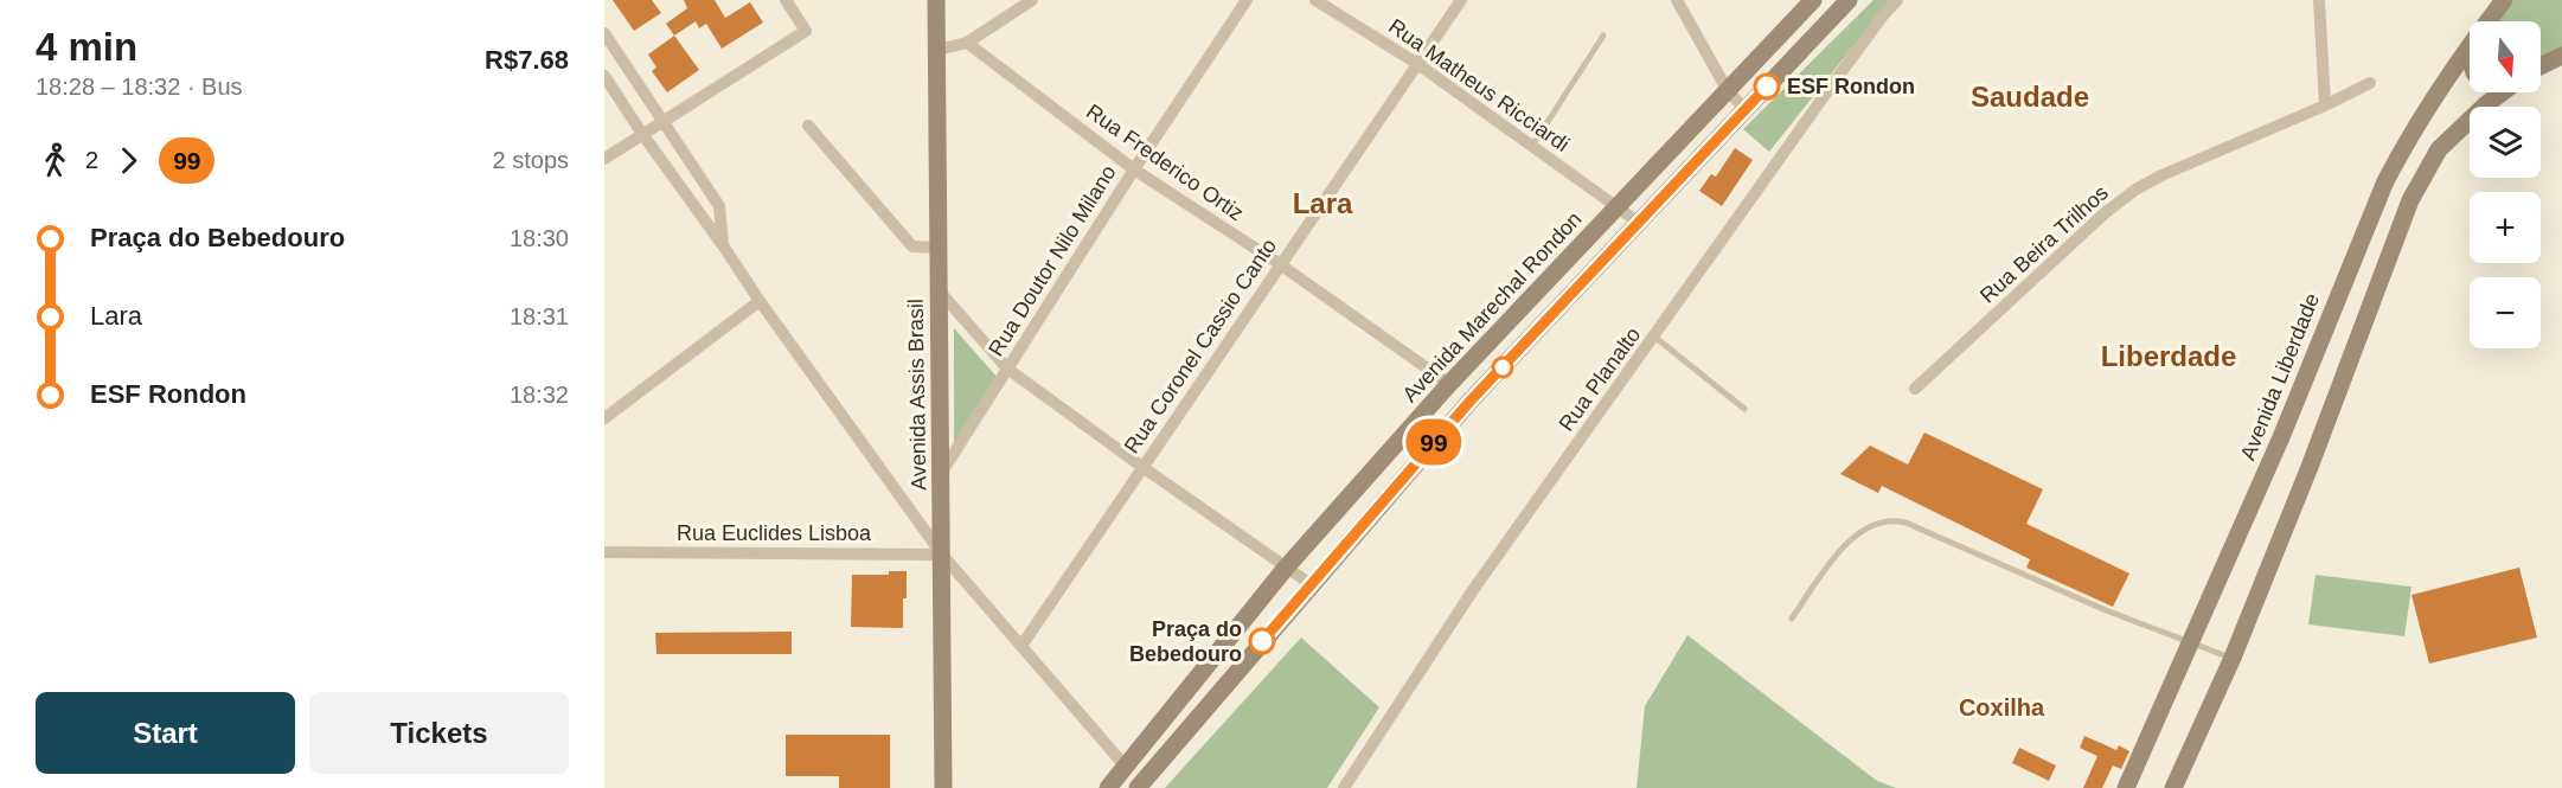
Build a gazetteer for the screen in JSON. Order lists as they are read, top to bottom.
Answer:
{
  "streets": {
    "main road": ["Avenida Marechal Rondon", "Avenida Liberdade", "Avenida Assis Brasil"],
    "street": [
      "Rua Matheus Ricciardi",
      "Rua Frederico Ortiz",
      "Rua Beira Trilhos",
      "Rua Doutor Nilo Milano",
      "Rua Coronel Cassio Canto",
      "Rua Planalto",
      "Rua Euclides Lisboa"
    ]
  },
  "crossings": [
    ["Rua Matheus Ricciardi", "Avenida Marechal Rondon"],
    ["Rua Matheus Ricciardi", "Rua Coronel Cassio Canto"],
    ["Rua Frederico Ortiz", "Rua Doutor Nilo Milano"],
    ["Rua Frederico Ortiz", "Avenida Marechal Rondon"],
    ["Rua Frederico Ortiz", "Rua Coronel Cassio Canto"],
    ["Rua Doutor Nilo Milano", "Avenida Assis Brasil"],
    ["Avenida Assis Brasil", "Rua Euclides Lisboa"]
  ],
  "districts": [
    "Saudade",
    "Lara",
    "Liberdade",
    "Coxilha"
  ],
  "places": ["ESF Rondon", "Praça do Bebedouro"],
  "lines": ["bus line 99"],
  "north": "bottom",
  "page": {
    "heading": ["4 min", "18:28 – 18:32 · Bus", "R$7.68"],
    "on_map": "99",
    "map_buttons": ["+", "−"],
    "legs": ["2", "99", "2 stops"],
    "list": [
      {
        "name": "Praça do Bebedouro",
        "value": "18:30"
      },
      {
        "name": "Lara",
        "value": "18:31"
      },
      {
        "name": "ESF Rondon",
        "value": "18:32"
      }
    ],
    "buttons": ["Start", "Tickets"]
  }
}
